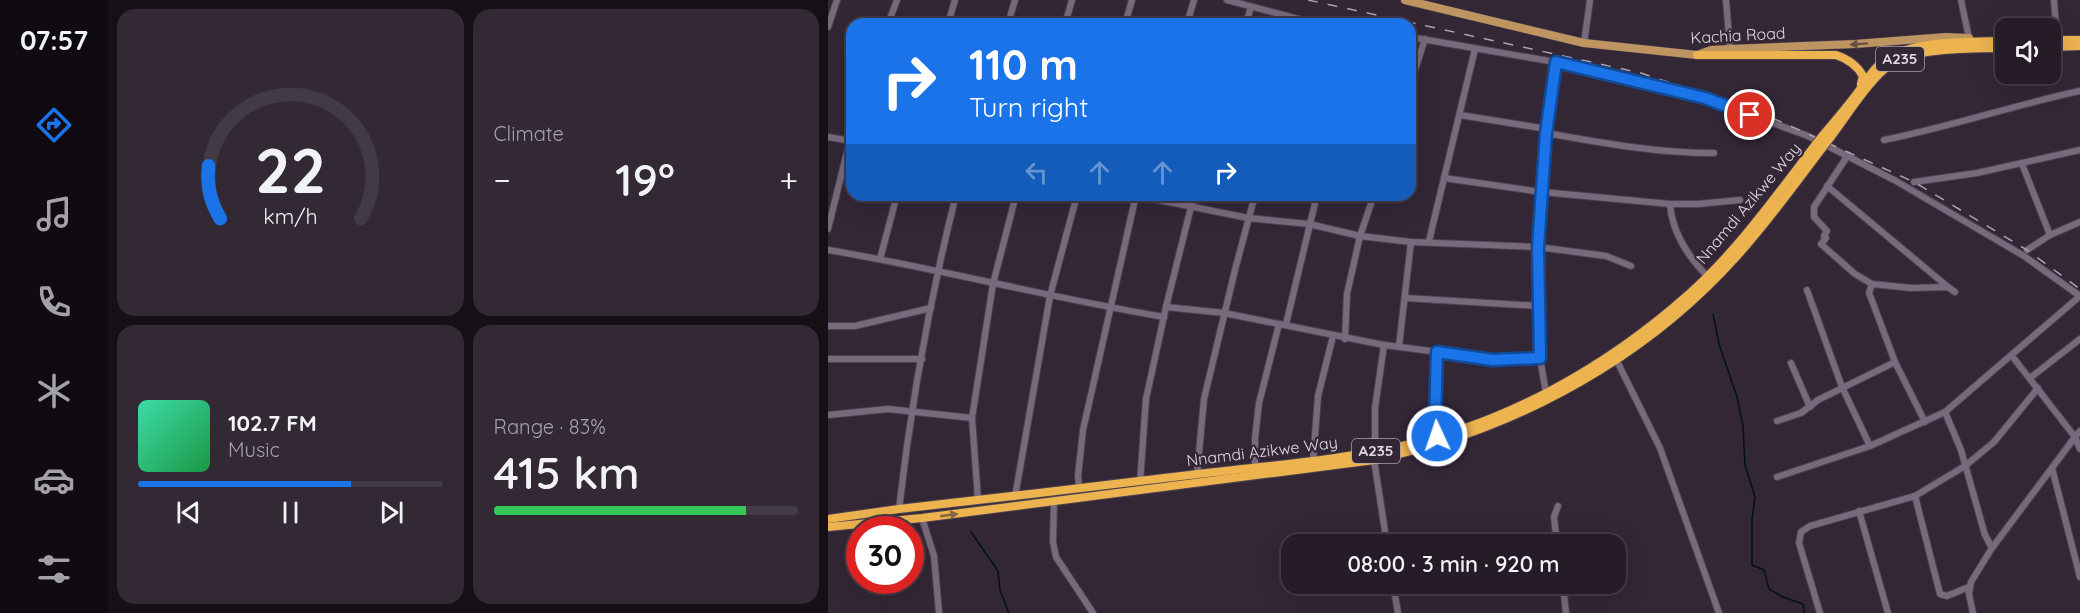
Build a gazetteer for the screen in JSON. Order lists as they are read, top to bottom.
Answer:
{
  "streets": {
    "highway": ["Kachia Road", "A235", "Nnamdi Azikwe Way"]
  },
  "crossings": [
    ["Kachia Road", "Nnamdi Azikwe Way"],
    ["A235", "Nnamdi Azikwe Way"]
  ],
  "one_way": ["Kachia Road"],
  "page": {
    "tabs": "07:57",
    "tile": [
      "Climate",
      ["Range · 83%", "415 km"]
    ],
    "turn": ["110 m", "Turn right"],
    "heat": ["−", "19°", "+"],
    "song": ["102.7 FM", "Music"],
    "limit": "30",
    "trip": "08:00 · 3 min · 920 m",
    "gauge": ["22", "km/h"]
  }
}
